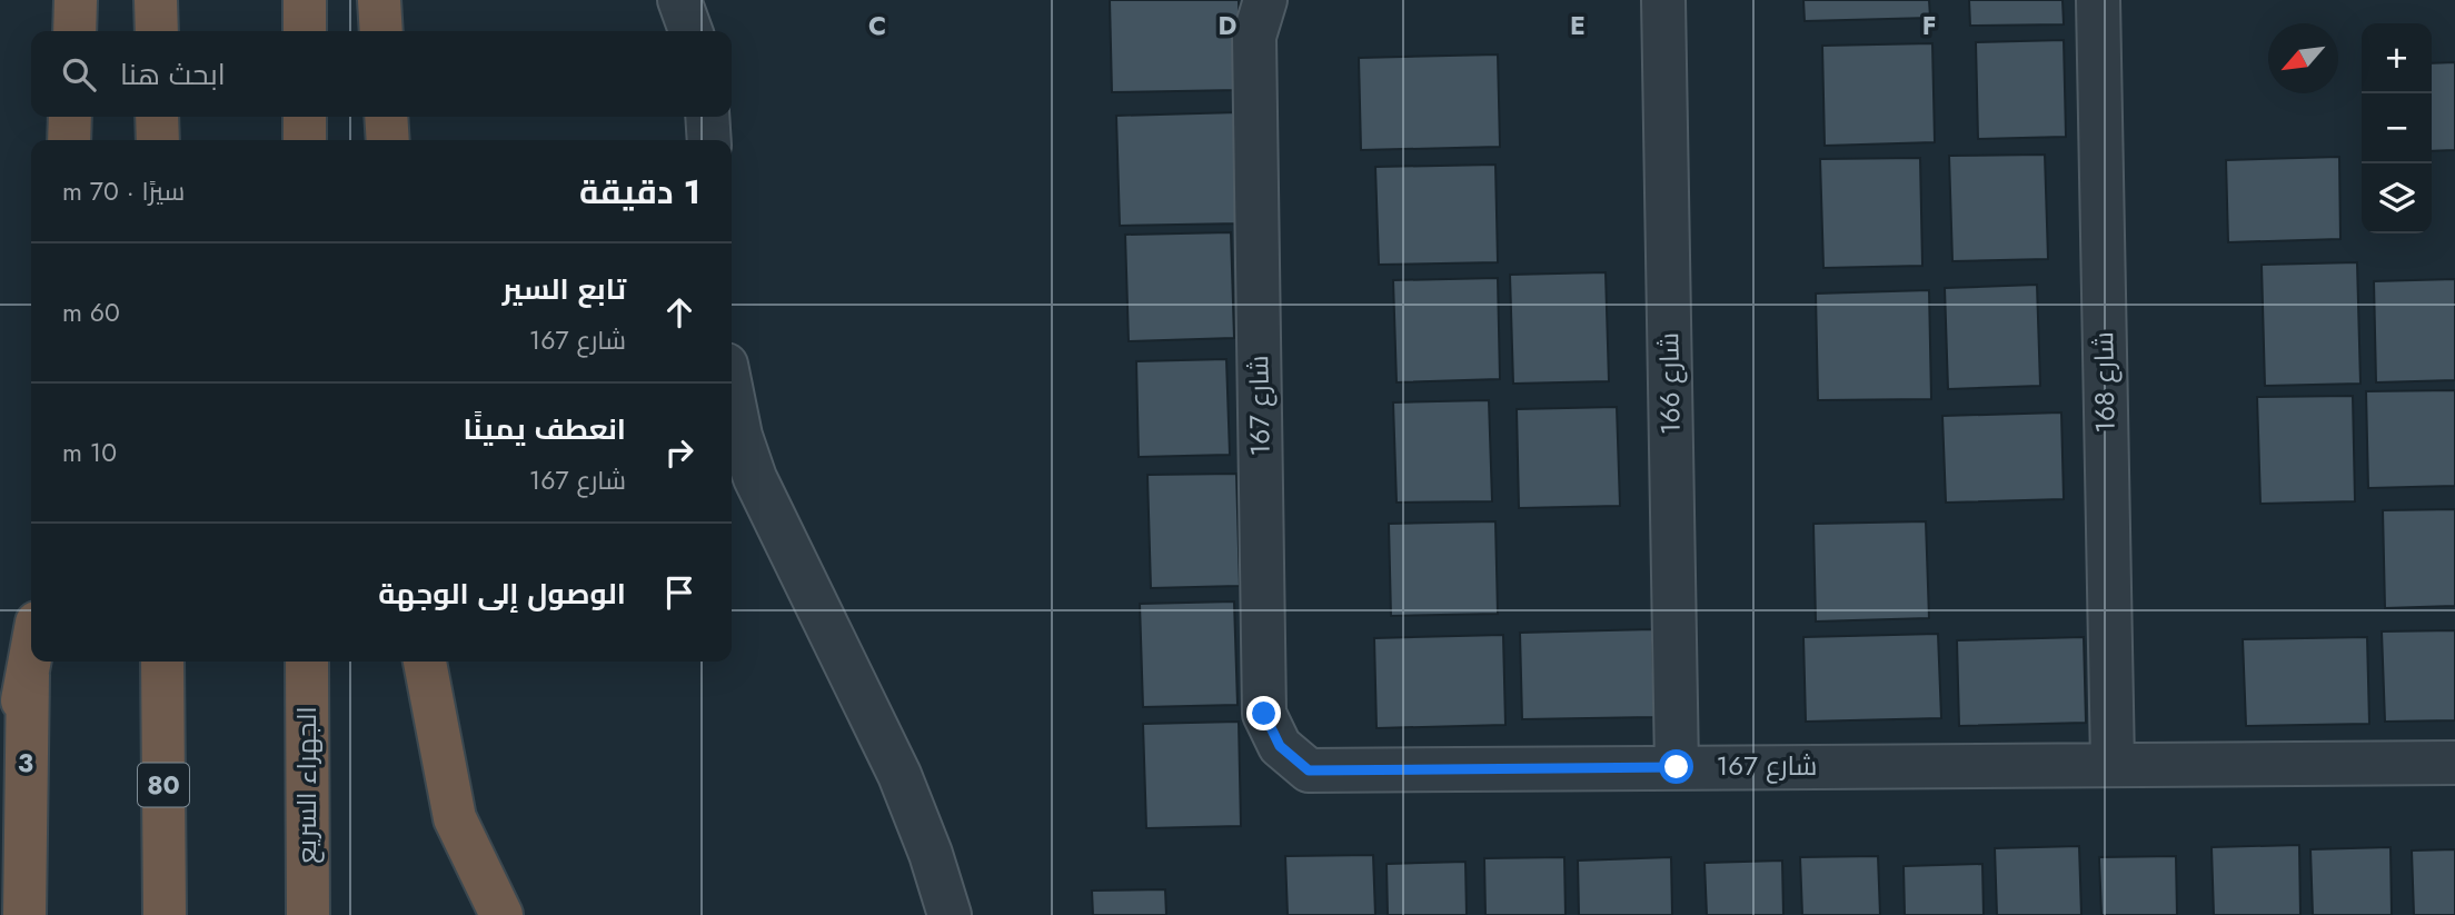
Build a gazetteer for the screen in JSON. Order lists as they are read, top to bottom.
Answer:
{
  "streets": {
    "highway": ["80", "الجهراء السريع"],
    "street": ["شارع 168", "شارع 166", "شارع 167"]
  },
  "crossings": [
    ["شارع 168", "شارع 167"],
    ["شارع 166", "شارع 167"]
  ],
  "north": "bottom left",
  "page": {
    "map_buttons": ["+", "−"],
    "search": "ابحث هنا",
    "heading": ["1 دقيقة", "سيرًا · 70 m"],
    "list": [
      ["تابع السير", "شارع 167", "60 m"],
      ["انعطف يمينًا", "شارع 167", "10 m"],
      "الوصول إلى الوجهة"
    ]
  },
  "grid": {
    "columns": [
      "C",
      "D",
      "E",
      "F"
    ],
    "rows": ["3"]
  }
}
